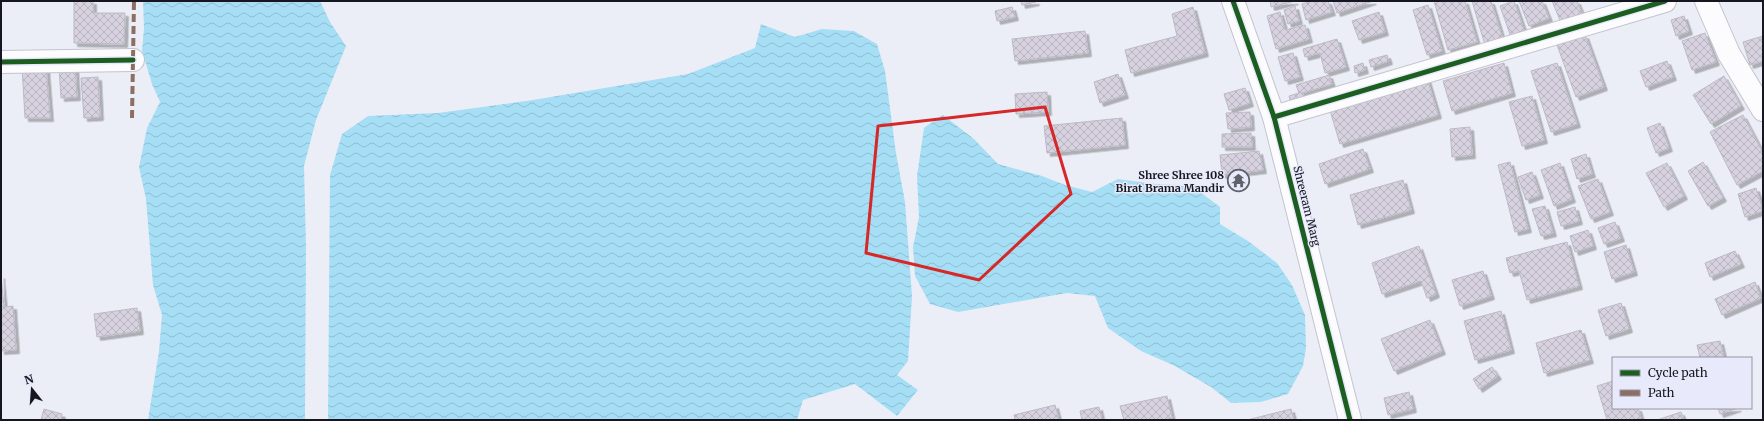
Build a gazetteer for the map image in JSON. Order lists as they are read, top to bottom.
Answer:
{
  "streets": {
    "street": ["Shreeram Marg"]
  },
  "places": {
    "temple": ["Shree Shree 108 Birat Brama Mandir"]
  },
  "legend": ["Cycle path", "Path"],
  "north": "top"
}
